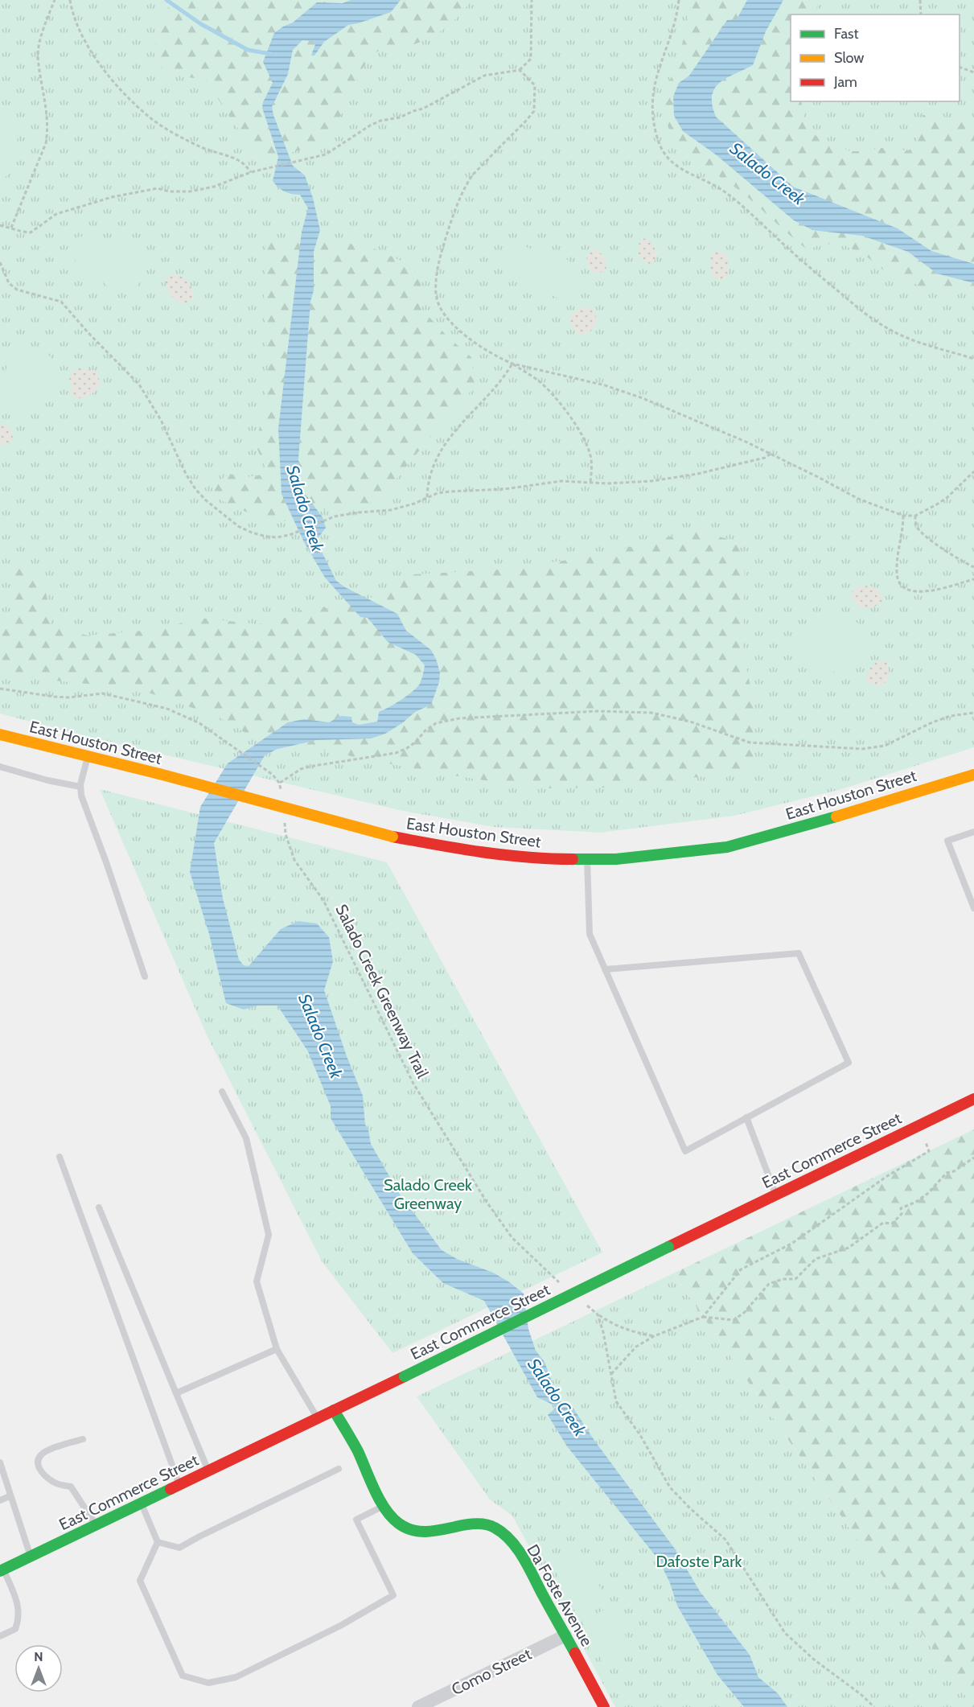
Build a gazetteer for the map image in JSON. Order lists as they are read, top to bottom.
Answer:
{
  "streets": {
    "main road": ["East Houston Street", "East Commerce Street", "Da Foste Avenue"],
    "street": ["Como Street"],
    "path": ["Salado Creek Greenway Trail"]
  },
  "crossings": [
    ["East Commerce Street", "Da Foste Avenue"],
    ["Da Foste Avenue", "Como Street"]
  ],
  "water": ["Salado Creek"],
  "parks": ["Salado Creek Greenway", "Dafoste Park"],
  "legend": ["Fast", "Slow", "Jam"],
  "north": "top"
}
